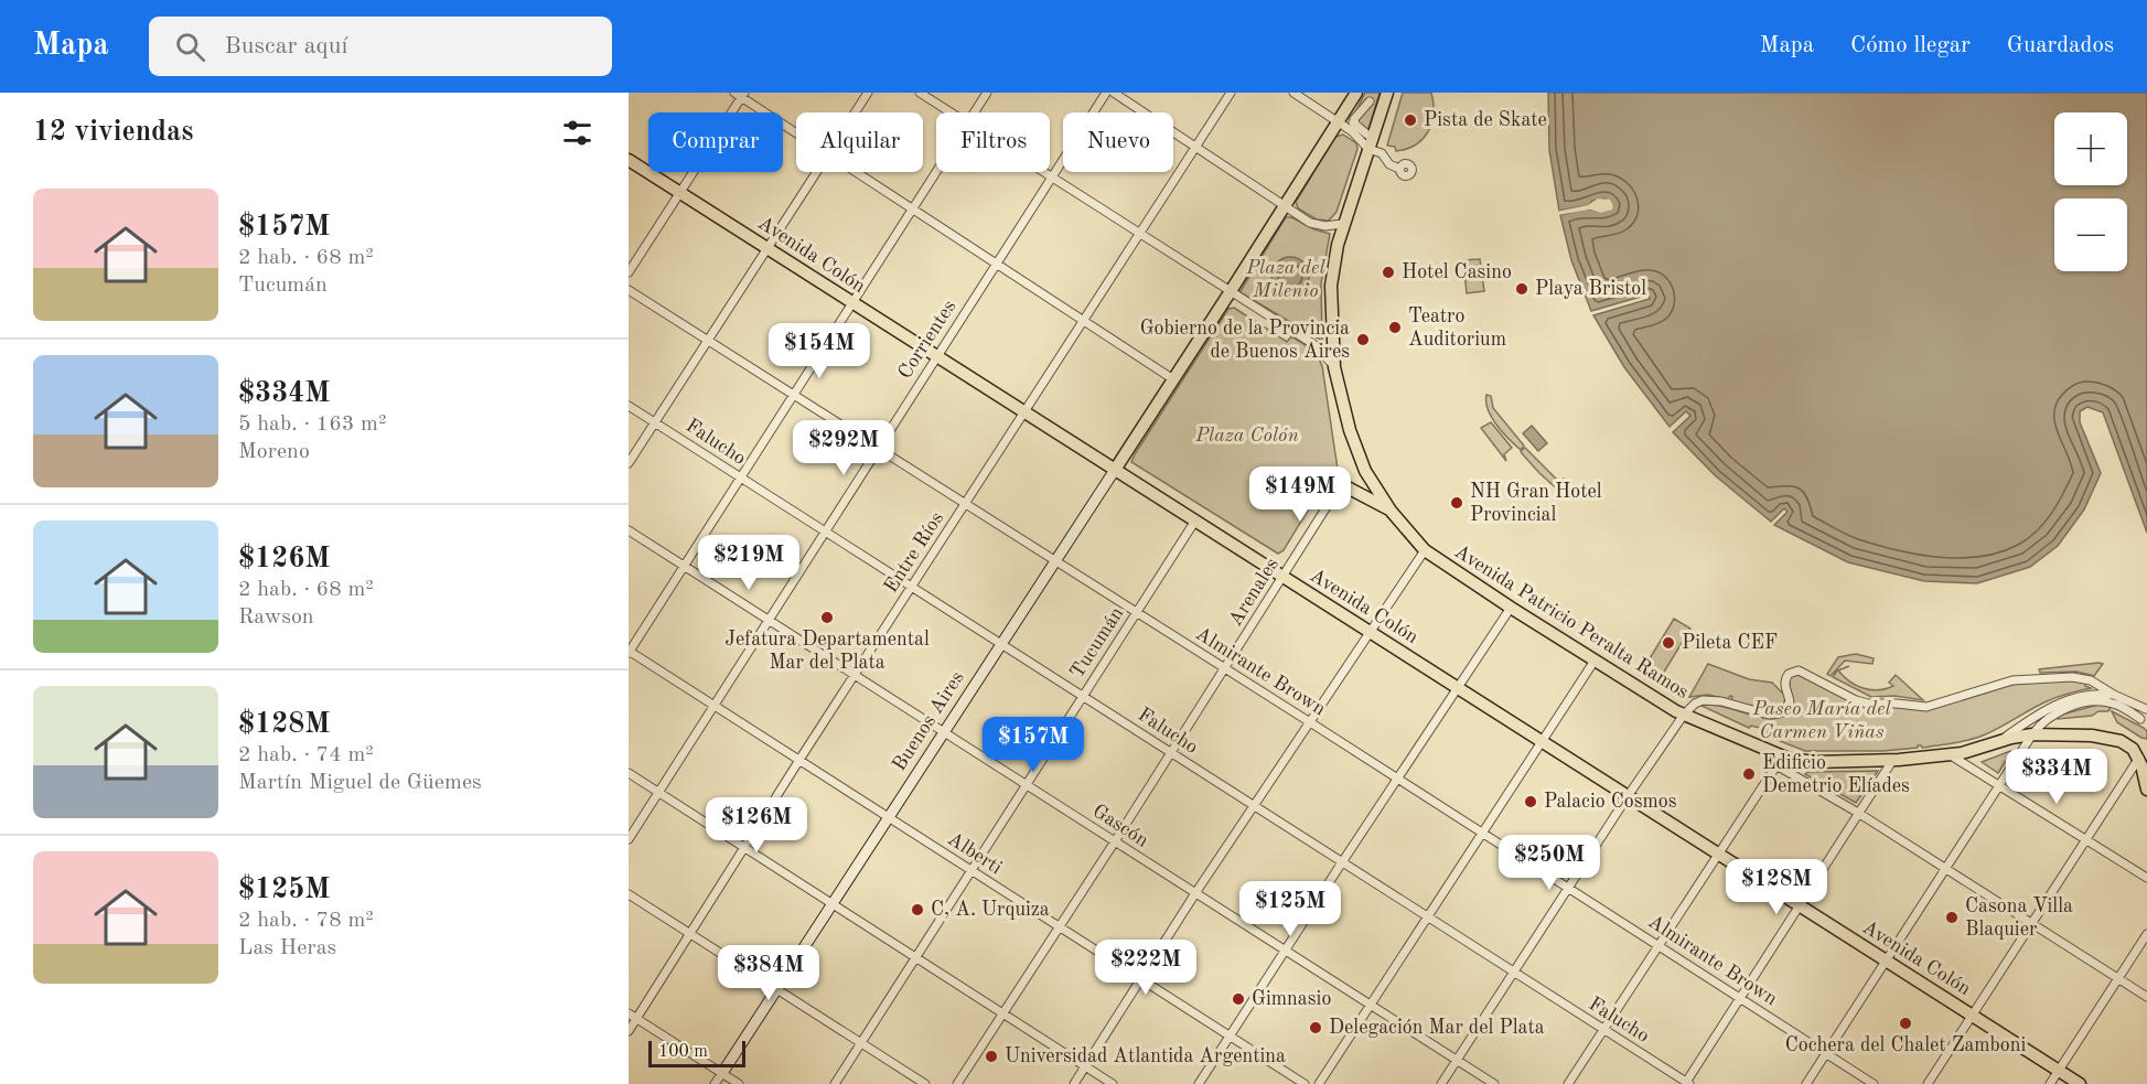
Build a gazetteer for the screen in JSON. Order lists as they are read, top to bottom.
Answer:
{
  "streets": {
    "main road": ["Avenida Colón", "Avenida Patricio Peralta Ramos", "Buenos Aires"],
    "street": [
      "Corrientes",
      "Falucho",
      "Entre Ríos",
      "Arenales",
      "Tucumán",
      "Almirante Brown",
      "Gascón",
      "Alberti"
    ]
  },
  "crossings": [
    ["Avenida Colón", "Corrientes"],
    ["Avenida Colón", "Entre Ríos"],
    ["Avenida Colón", "Arenales"],
    ["Avenida Colón", "Tucumán"],
    ["Avenida Colón", "Buenos Aires"],
    ["Corrientes", "Falucho"],
    ["Corrientes", "Almirante Brown"],
    ["Corrientes", "Gascón"],
    ["Corrientes", "Alberti"],
    ["Falucho", "Entre Ríos"],
    ["Falucho", "Arenales"],
    ["Falucho", "Tucumán"],
    ["Falucho", "Buenos Aires"],
    ["Entre Ríos", "Almirante Brown"],
    ["Entre Ríos", "Gascón"],
    ["Entre Ríos", "Alberti"],
    ["Arenales", "Almirante Brown"],
    ["Arenales", "Gascón"],
    ["Arenales", "Alberti"],
    ["Tucumán", "Almirante Brown"],
    ["Tucumán", "Gascón"],
    ["Tucumán", "Alberti"],
    ["Almirante Brown", "Buenos Aires"],
    ["Buenos Aires", "Gascón"],
    ["Buenos Aires", "Alberti"]
  ],
  "parks": ["Plaza del Milenio", "Plaza Colón", "Paseo María del Carmen Viñas"],
  "places": [
    "Pista de Skate",
    "Hotel Casino",
    "Playa Bristol",
    "Teatro Auditorium",
    "Gobierno de la Provincia de Buenos Aires",
    "NH Gran Hotel Provincial",
    "Jefatura Departamental Mar del Plata",
    "Pileta CEF",
    "Edificio Demetrio Elíades",
    "Palacio Cosmos",
    "C, A. Urquiza",
    "Casona Villa Blaquier",
    "Gimnasio",
    "Cochera del Chalet Zamboni",
    "Delegación Mar del Plata",
    "Universidad Atlantida Argentina"
  ],
  "scale_bar": "100 m",
  "page": {
    "header": "Mapa",
    "search": "Buscar aquí",
    "nav": ["Mapa", "Cómo llegar", "Guardados"],
    "heading": "12 viviendas",
    "map_buttons": ["+", "−"],
    "chip": [
      "Comprar",
      "Alquilar",
      "Filtros",
      "Nuevo"
    ],
    "list": [
      {
        "name": "$157M",
        "note": "2 hab. · 68 m² · Tucumán"
      },
      {
        "name": "$334M",
        "note": "5 hab. · 163 m² · Moreno"
      },
      {
        "name": "$126M",
        "note": "2 hab. · 68 m² · Rawson"
      },
      {
        "name": "$128M",
        "note": "2 hab. · 74 m² · Martín Miguel de Güemes"
      },
      {
        "name": "$125M",
        "note": "2 hab. · 78 m² · Las Heras"
      }
    ],
    "price": [
      "$154M",
      "$292M",
      "$149M",
      "$219M",
      "$157M",
      "$334M",
      "$126M",
      "$250M",
      "$128M",
      "$125M",
      "$222M",
      "$384M"
    ],
    "scale": "100 m"
  }
}
